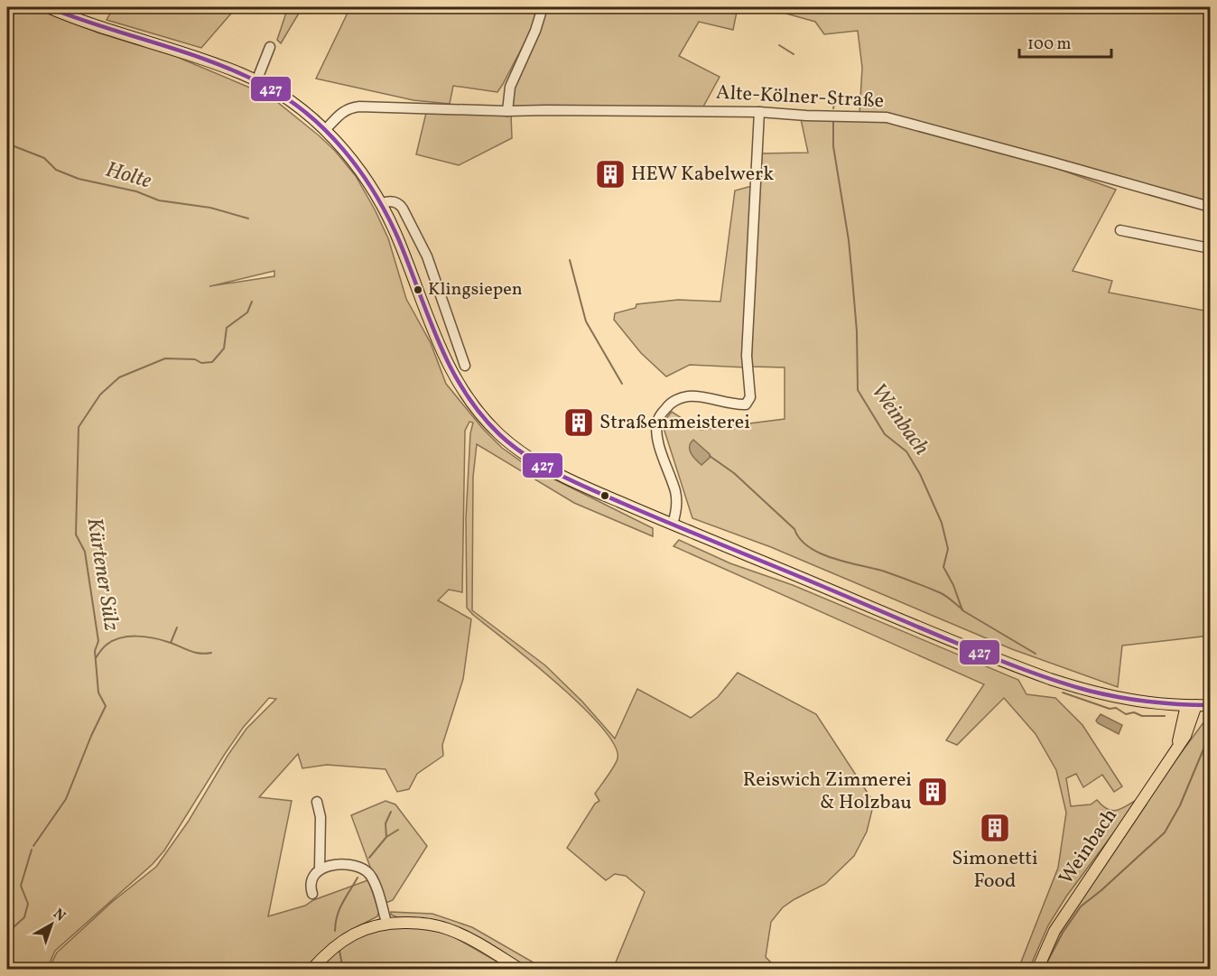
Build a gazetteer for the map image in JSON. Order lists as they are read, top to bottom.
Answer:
{
  "streets": {
    "main road": ["Weinbach"],
    "street": ["Alte-Kölner-Straße"]
  },
  "water": ["Holte", "Weinbach", "Kürtener Sülz"],
  "places": {
    "building": [
      "HEW Kabelwerk",
      "Straßenmeisterei",
      "Reiswich Zimmerei & Holzbau",
      "Simonetti Food"
    ],
    "other": ["Klingsiepen"]
  },
  "lines": ["transit line 427"],
  "scale_bar": "100 m",
  "north": "top right"
}
